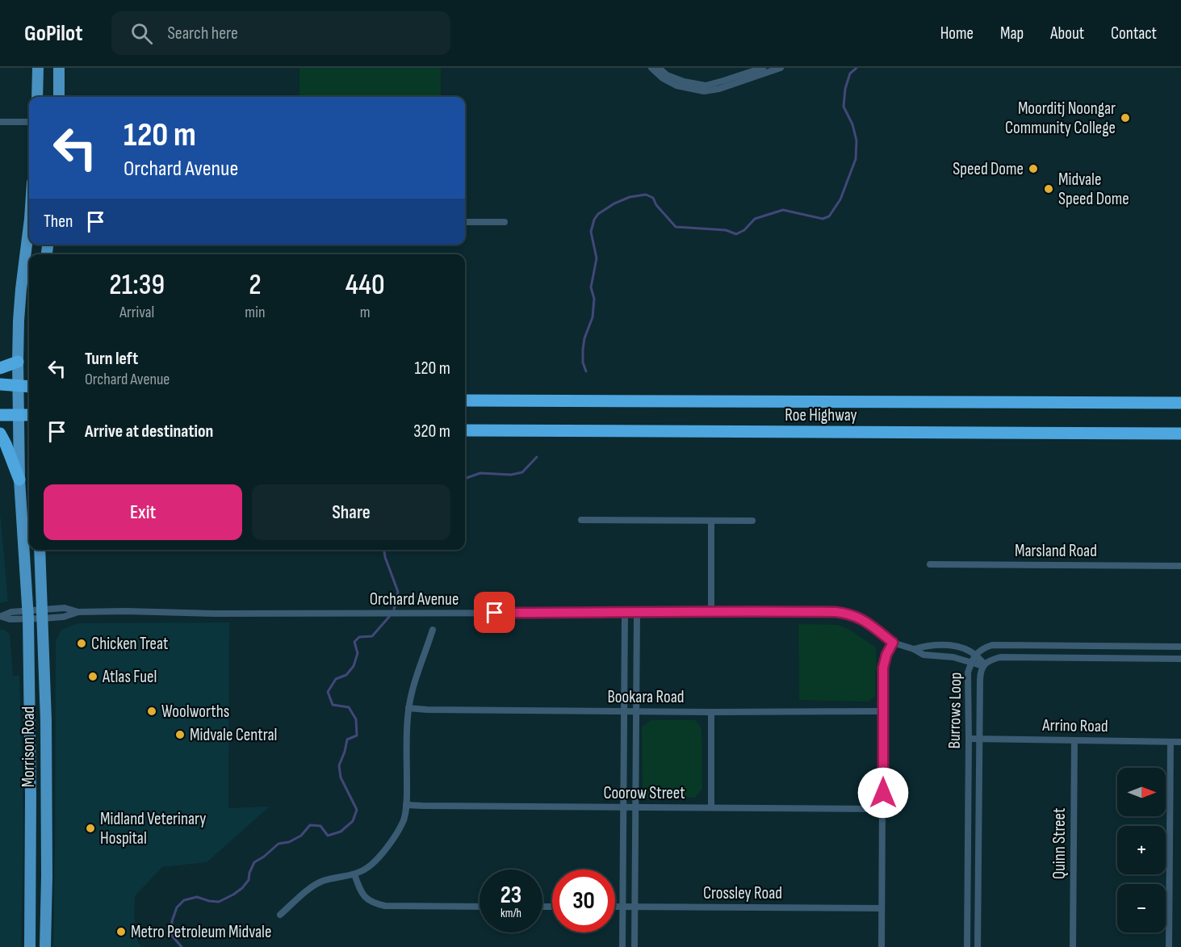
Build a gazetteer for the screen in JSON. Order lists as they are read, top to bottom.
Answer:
{
  "streets": {
    "highway": ["Roe Highway"],
    "main road": ["Morrison Road"],
    "street": [
      "Marsland Road",
      "Orchard Avenue",
      "Bookara Road",
      "Burrows Loop",
      "Arrino Road",
      "Coorow Street",
      "Quinn Street",
      "Crossley Road"
    ]
  },
  "crossings": [
    ["Orchard Avenue", "Burrows Loop"],
    ["Orchard Avenue", "Morrison Road"],
    ["Burrows Loop", "Arrino Road"],
    ["Arrino Road", "Quinn Street"]
  ],
  "places": [
    "Moorditj Noongar Community College",
    "Speed Dome",
    "Midvale Speed Dome",
    "Chicken Treat",
    "Atlas Fuel",
    "Woolworths",
    "Midvale Central",
    "Midland Veterinary Hospital",
    "Metro Petroleum Midvale"
  ],
  "north": "right",
  "page": {
    "header": "GoPilot",
    "search": "Search here",
    "nav": [
      "Home",
      "Map",
      "About",
      "Contact"
    ],
    "turn": ["120 m", "Orchard Avenue"],
    "then": "Then",
    "eta": [
      "21:39",
      "Arrival",
      "2",
      "min",
      "440",
      "m"
    ],
    "list": [
      {
        "name": "Turn left",
        "note": "Orchard Avenue",
        "value": "120 m"
      },
      {
        "name": "Arrive at destination",
        "value": "320 m"
      }
    ],
    "buttons": ["Exit", "Share"],
    "map_buttons": ["+", "−"],
    "speed": "23 km/h",
    "limit": "30"
  }
}
